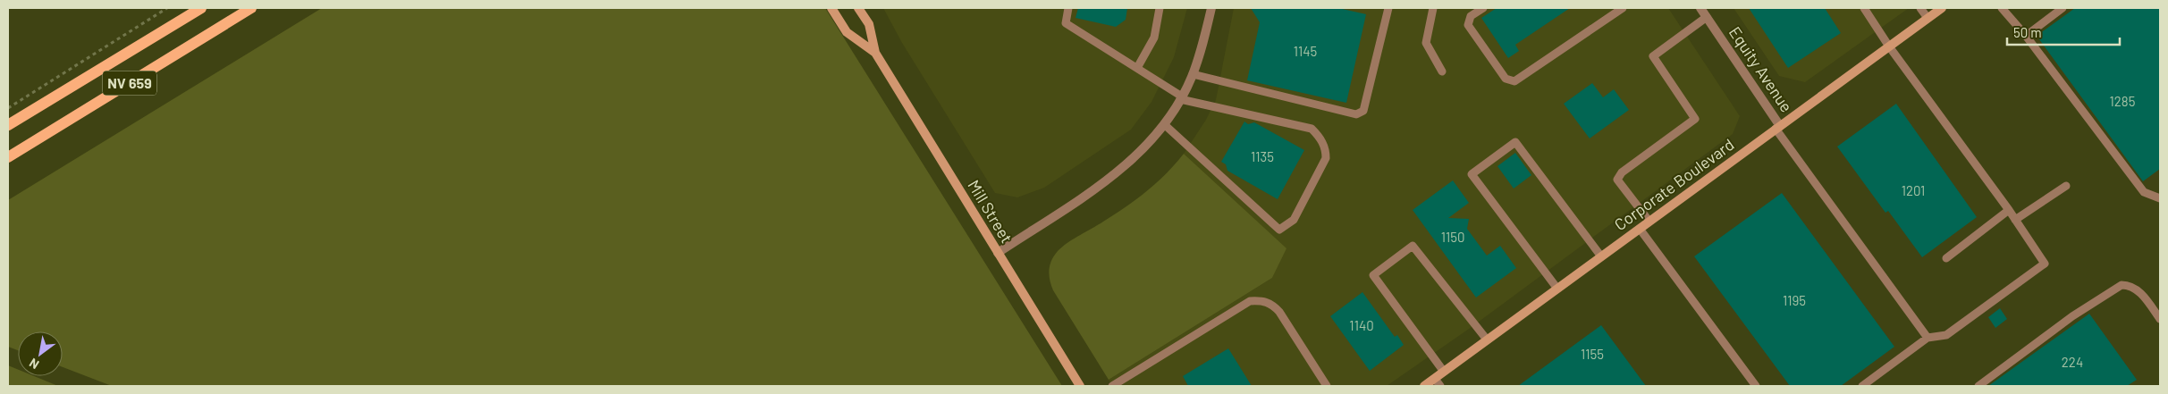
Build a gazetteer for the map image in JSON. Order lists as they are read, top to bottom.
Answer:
{
  "streets": {
    "main road": ["NV 659"],
    "street": ["Equity Avenue", "Corporate Boulevard", "Mill Street"]
  },
  "crossings": [
    ["Equity Avenue", "Corporate Boulevard"]
  ],
  "house_numbers": [
    "1145",
    "1285",
    "1135",
    "1201",
    "1150",
    "1195",
    "1140",
    "1155",
    "224"
  ],
  "scale_bar": "50 m",
  "north": "bottom left"
}
